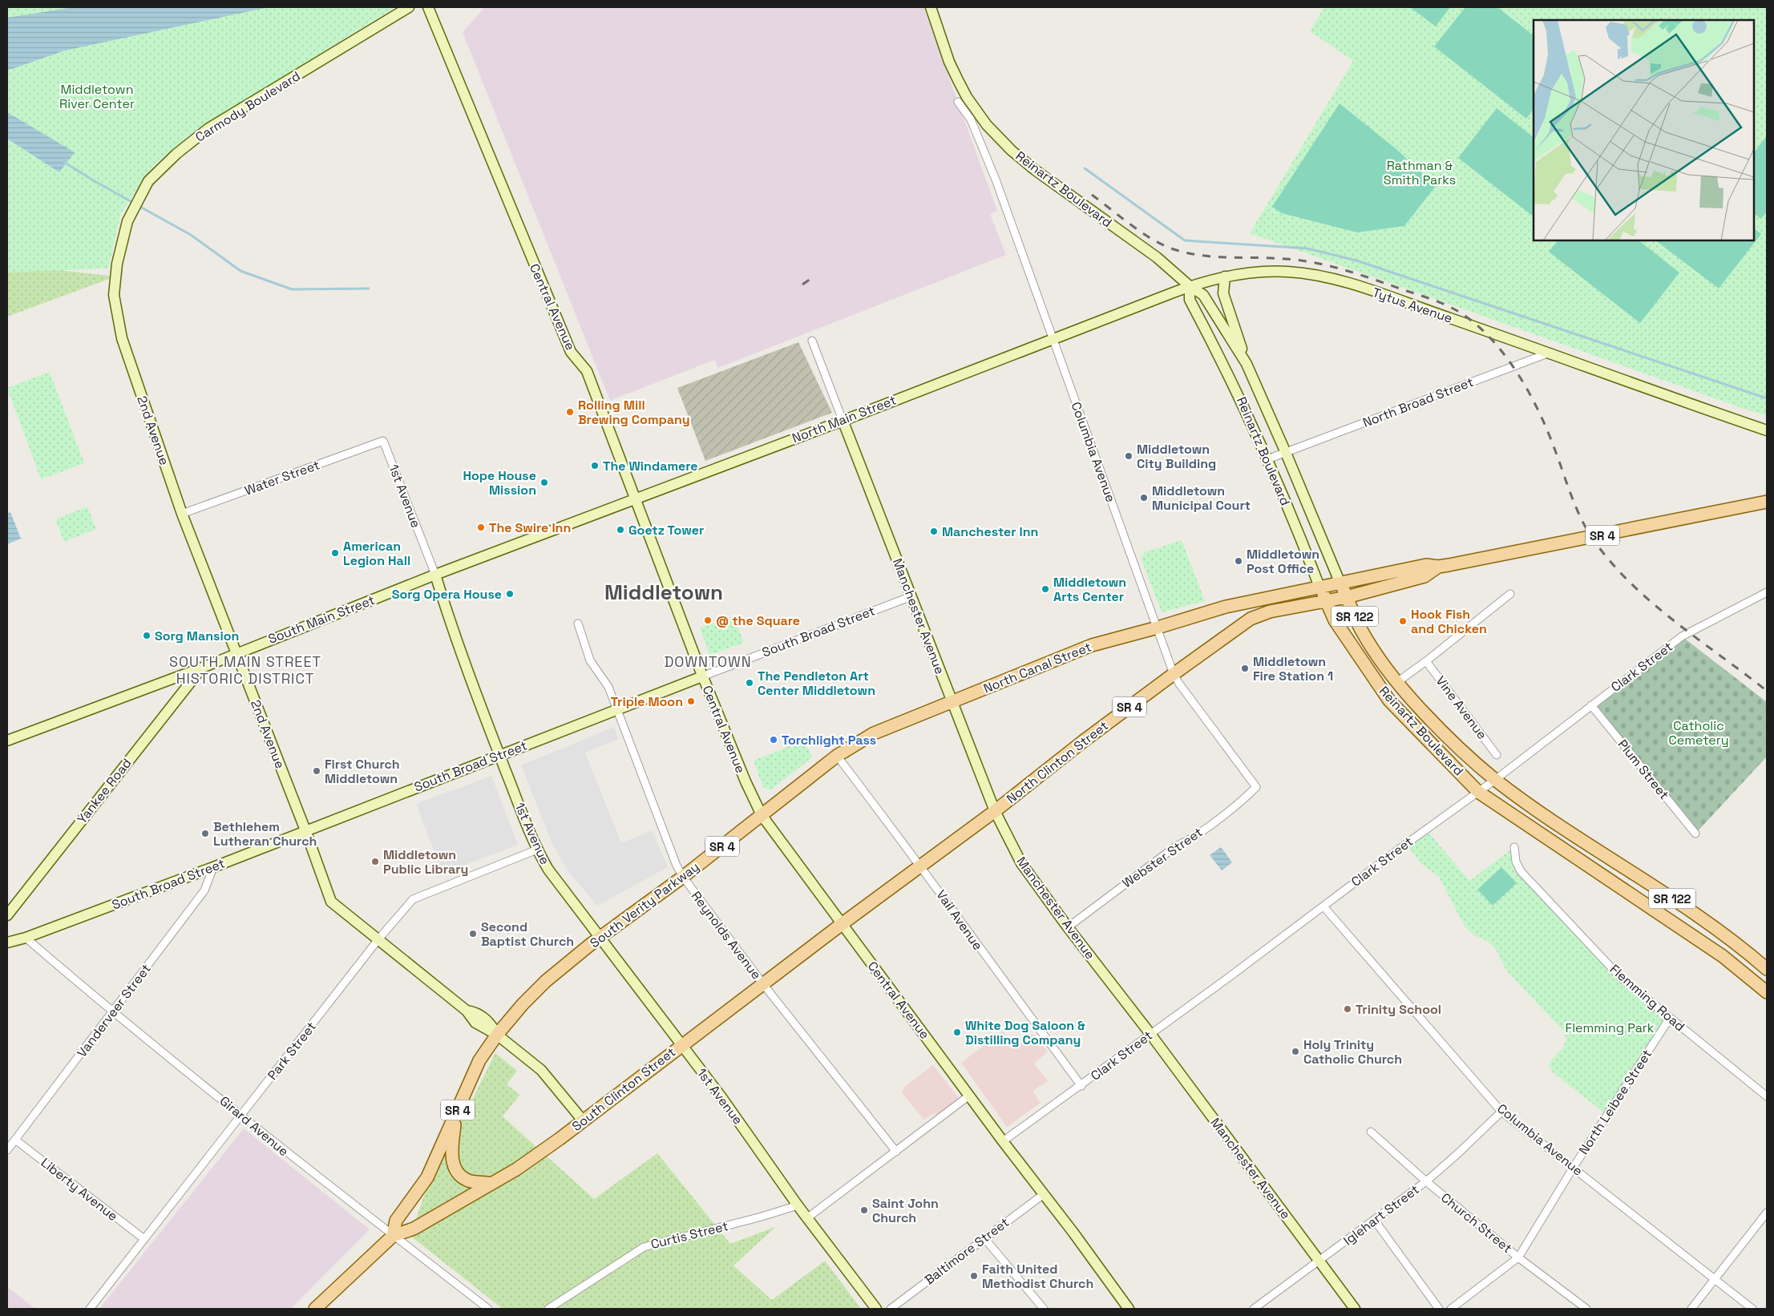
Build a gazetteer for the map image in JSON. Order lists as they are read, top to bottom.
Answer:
{
  "streets": {
    "main road": [
      "Reinartz Boulevard",
      "SR 4",
      "SR 122",
      "North Canal Street",
      "North Clinton Street",
      "South Verity Parkway",
      "South Clinton Street"
    ],
    "street": [
      "Carmody Boulevard",
      "Tytus Avenue",
      "Central Avenue",
      "North Broad Street",
      "North Main Street",
      "2nd Avenue",
      "Columbia Avenue",
      "Water Street",
      "1st Avenue",
      "Manchester Avenue",
      "South Main Street",
      "South Broad Street",
      "Clark Street",
      "Vine Avenue",
      "Plum Street",
      "Yankee Road",
      "Webster Street",
      "Vail Avenue",
      "Reynolds Avenue",
      "Flemming Road",
      "Vanderveer Street",
      "Park Street",
      "North Leibee Street",
      "Girard Avenue",
      "Liberty Avenue",
      "Iglehart Street",
      "Church Street",
      "Curtis Street",
      "Baltimore Street"
    ]
  },
  "crossings": [
    ["Carmody Boulevard", "2nd Avenue"],
    ["Reinartz Boulevard", "Tytus Avenue"],
    ["Reinartz Boulevard", "North Broad Street"],
    ["Reinartz Boulevard", "Columbia Avenue"],
    ["Reinartz Boulevard", "SR 4"],
    ["Reinartz Boulevard", "Clark Street"],
    ["Reinartz Boulevard", "North Canal Street"],
    ["Reinartz Boulevard", "North Clinton Street"],
    ["Tytus Avenue", "North Broad Street"],
    ["Tytus Avenue", "North Main Street"],
    ["Tytus Avenue", "Columbia Avenue"],
    ["Central Avenue", "North Main Street"],
    ["Central Avenue", "South Main Street"],
    ["Central Avenue", "South Broad Street"],
    ["Central Avenue", "Clark Street"],
    ["Central Avenue", "North Canal Street"],
    ["Central Avenue", "North Clinton Street"],
    ["Central Avenue", "South Verity Parkway"],
    ["Central Avenue", "South Clinton Street"],
    ["Central Avenue", "Baltimore Street"],
    ["North Main Street", "Columbia Avenue"],
    ["North Main Street", "Manchester Avenue"],
    ["North Main Street", "South Main Street"],
    ["2nd Avenue", "Water Street"],
    ["2nd Avenue", "South Main Street"],
    ["2nd Avenue", "South Broad Street"],
    ["2nd Avenue", "South Verity Parkway"],
    ["2nd Avenue", "Park Street"],
    ["2nd Avenue", "South Clinton Street"],
    ["Columbia Avenue", "Clark Street"],
    ["Columbia Avenue", "North Canal Street"],
    ["Columbia Avenue", "North Clinton Street"],
    ["Columbia Avenue", "Webster Street"],
    ["Columbia Avenue", "North Leibee Street"],
    ["Columbia Avenue", "Iglehart Street"],
    ["Water Street", "1st Avenue"],
    ["1st Avenue", "South Main Street"],
    ["1st Avenue", "South Broad Street"],
    ["1st Avenue", "South Verity Parkway"],
    ["1st Avenue", "Park Street"],
    ["1st Avenue", "South Clinton Street"],
    ["1st Avenue", "Curtis Street"],
    ["SR 4", "North Canal Street"],
    ["SR 4", "North Clinton Street"],
    ["SR 4", "South Verity Parkway"],
    ["SR 4", "South Clinton Street"],
    ["SR 4", "Girard Avenue"],
    ["Manchester Avenue", "South Broad Street"],
    ["Manchester Avenue", "Clark Street"],
    ["Manchester Avenue", "North Canal Street"],
    ["Manchester Avenue", "North Clinton Street"],
    ["Manchester Avenue", "Webster Street"],
    ["Manchester Avenue", "Iglehart Street"],
    ["South Main Street", "Yankee Road"],
    ["South Broad Street", "Reynolds Avenue"],
    ["South Broad Street", "Vanderveer Street"],
    ["South Broad Street", "Girard Avenue"],
    ["Clark Street", "Plum Street"],
    ["Clark Street", "Vail Avenue"],
    ["North Canal Street", "South Verity Parkway"],
    ["North Canal Street", "Vail Avenue"],
    ["North Clinton Street", "Vail Avenue"],
    ["North Clinton Street", "South Clinton Street"],
    ["South Verity Parkway", "Reynolds Avenue"],
    ["South Verity Parkway", "South Clinton Street"],
    ["South Verity Parkway", "Girard Avenue"],
    ["Reynolds Avenue", "South Clinton Street"],
    ["Flemming Road", "North Leibee Street"],
    ["Vanderveer Street", "Girard Avenue"],
    ["Vanderveer Street", "Liberty Avenue"],
    ["Park Street", "Girard Avenue"],
    ["Park Street", "Liberty Avenue"],
    ["South Clinton Street", "Girard Avenue"],
    ["North Leibee Street", "Church Street"],
    ["Iglehart Street", "Church Street"]
  ],
  "districts": ["Middletown", "SOUTH MAIN STREET HISTORIC DISTRICT", "DOWNTOWN"],
  "parks": [
    "Middletown River Center",
    "Rathman & Smith Parks",
    "Catholic Cemetery",
    "Flemming Park"
  ],
  "places": [
    "Rolling Mill Brewing Company",
    "Middletown City Building",
    "The Windamere",
    "Hope House Mission",
    "Middletown Municipal Court",
    "The Swire Inn",
    "Goetz Tower",
    "Manchester Inn",
    "American Legion Hall",
    "Middletown Post Office",
    "Middletown Arts Center",
    "Sorg Opera House",
    "@ the Square",
    "Hook Fish and Chicken",
    "Sorg Mansion",
    "Middletown Fire Station 1",
    "The Pendleton Art Center Middletown",
    "Triple Moon",
    "Torchlight Pass",
    "First Church Middletown",
    "Bethlehem Lutheran Church",
    "Middletown Public Library",
    "Second Baptist Church",
    "Trinity School",
    "White Dog Saloon & Distilling Company",
    "Holy Trinity Catholic Church",
    "Saint John Church",
    "Faith United Methodist Church"
  ]
}
